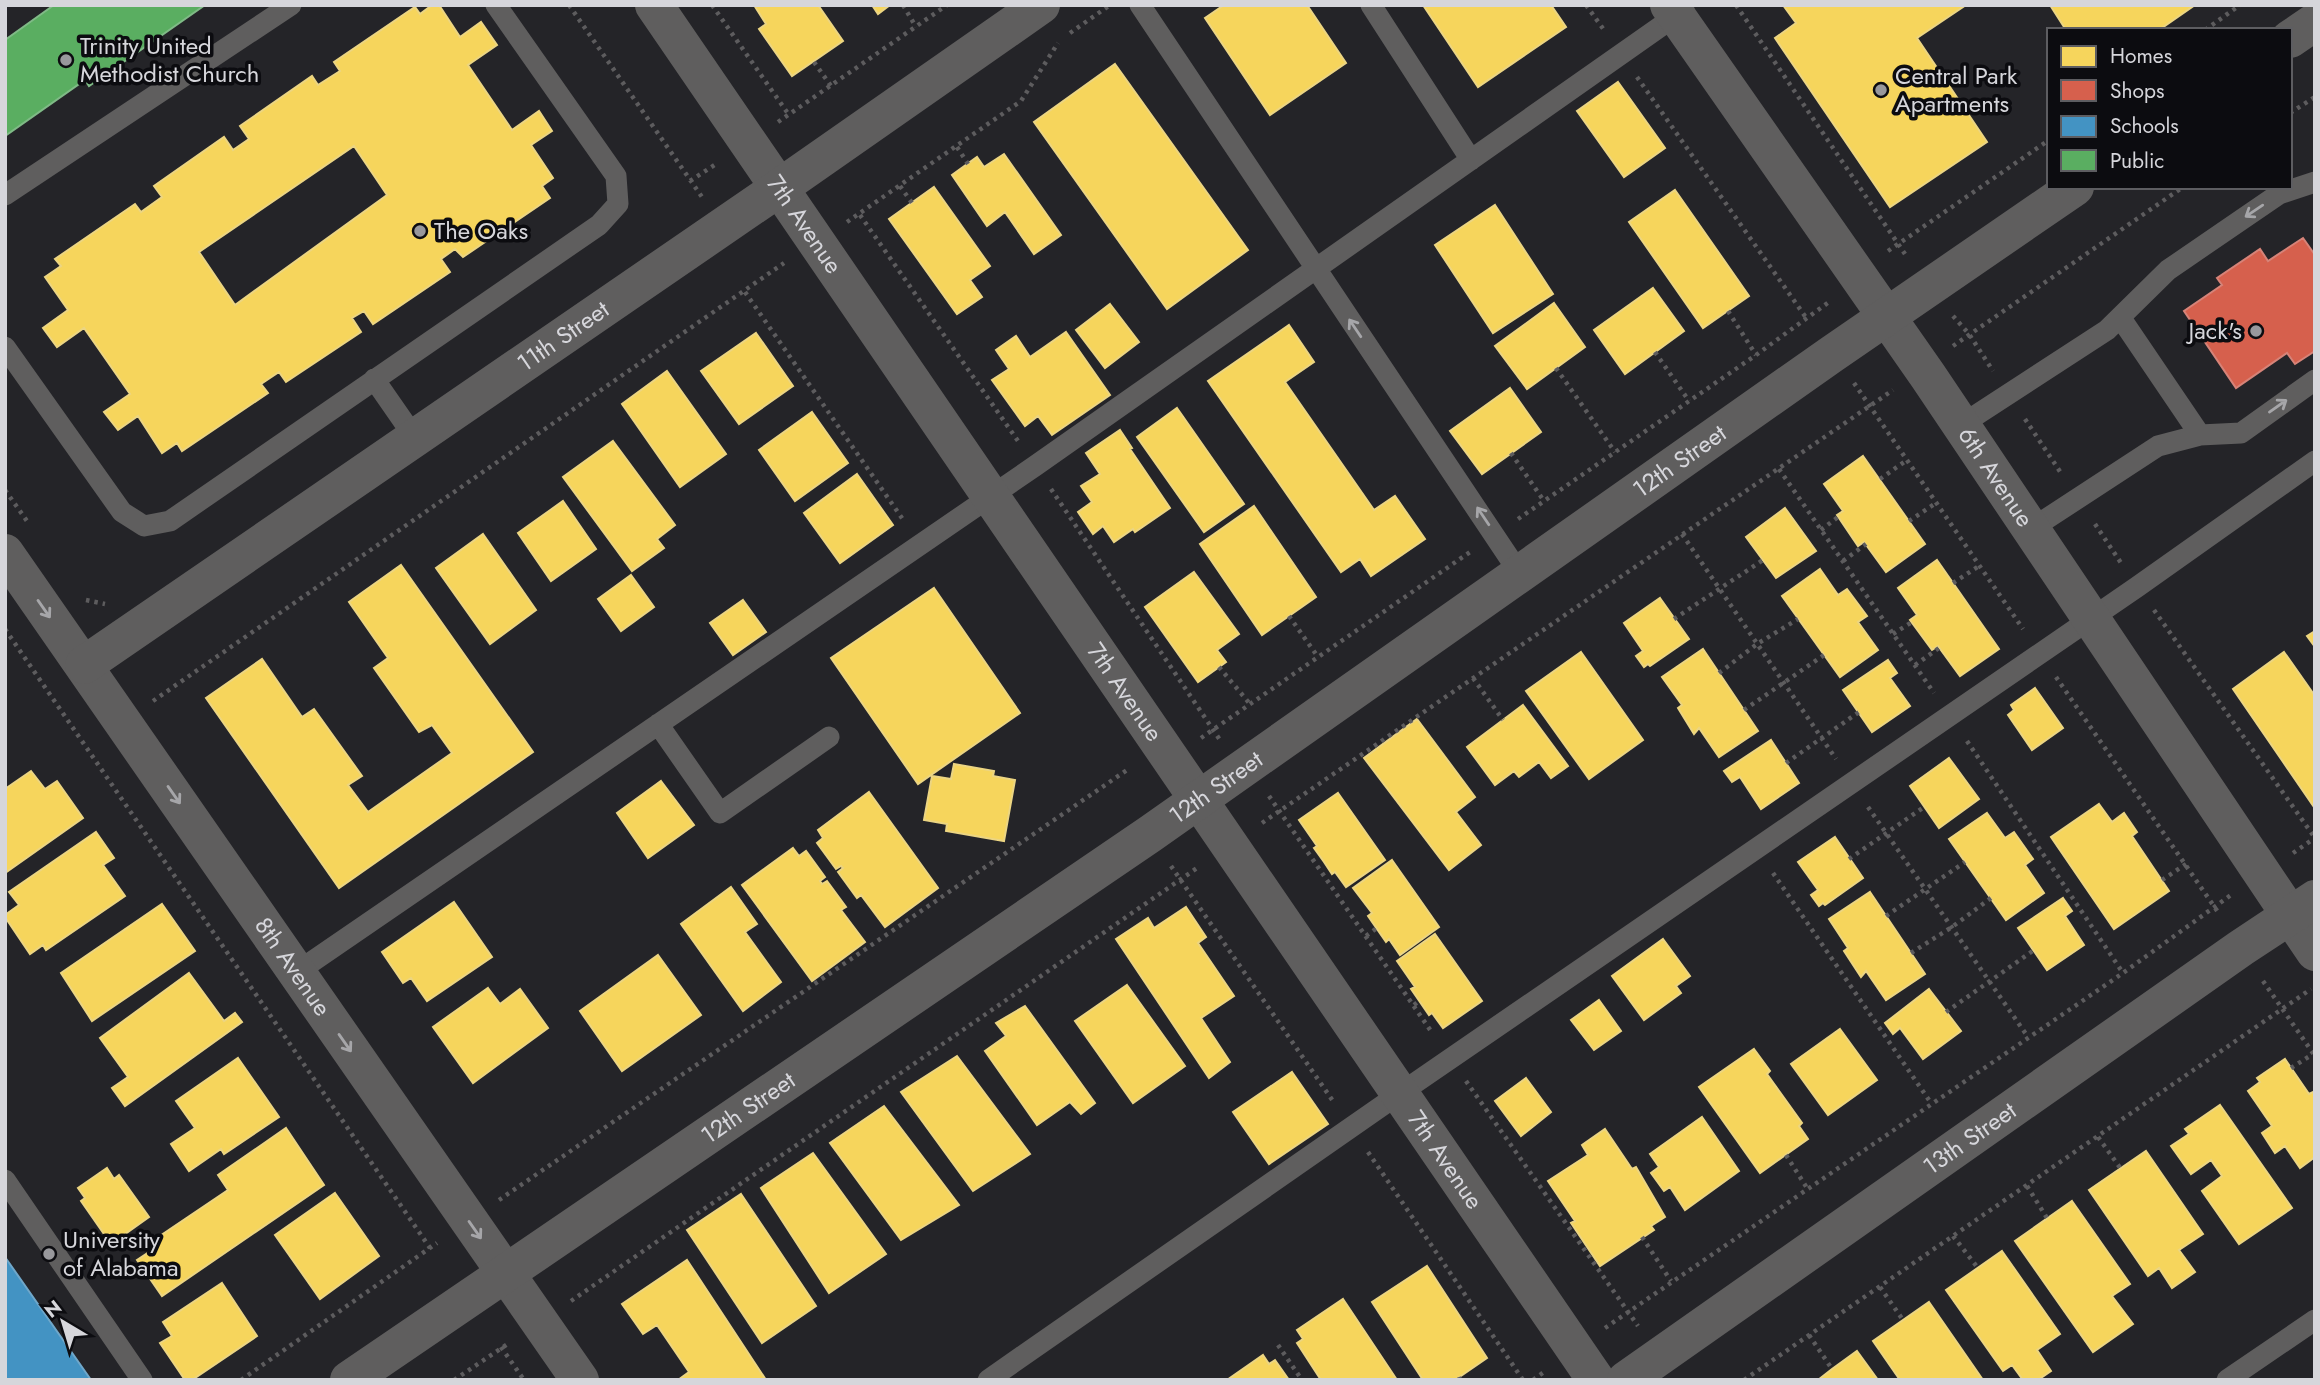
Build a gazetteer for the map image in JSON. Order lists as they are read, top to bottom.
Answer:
{
  "streets": {
    "street": [
      "7th Avenue",
      "11th Street",
      "12th Street",
      "6th Avenue",
      "8th Avenue",
      "13th Street"
    ]
  },
  "crossings": [
    ["7th Avenue", "11th Street"],
    ["7th Avenue", "12th Street"],
    ["11th Street", "8th Avenue"],
    ["12th Street", "6th Avenue"],
    ["12th Street", "8th Avenue"],
    ["6th Avenue", "13th Street"]
  ],
  "one_way": ["8th Avenue"],
  "places": [
    "Trinity United Methodist Church",
    "Central Park Apartments",
    "The Oaks",
    "Jack's",
    "University of Alabama"
  ],
  "legend": [
    "Homes",
    "Shops",
    "Schools",
    "Public"
  ],
  "north": "top left"
}
